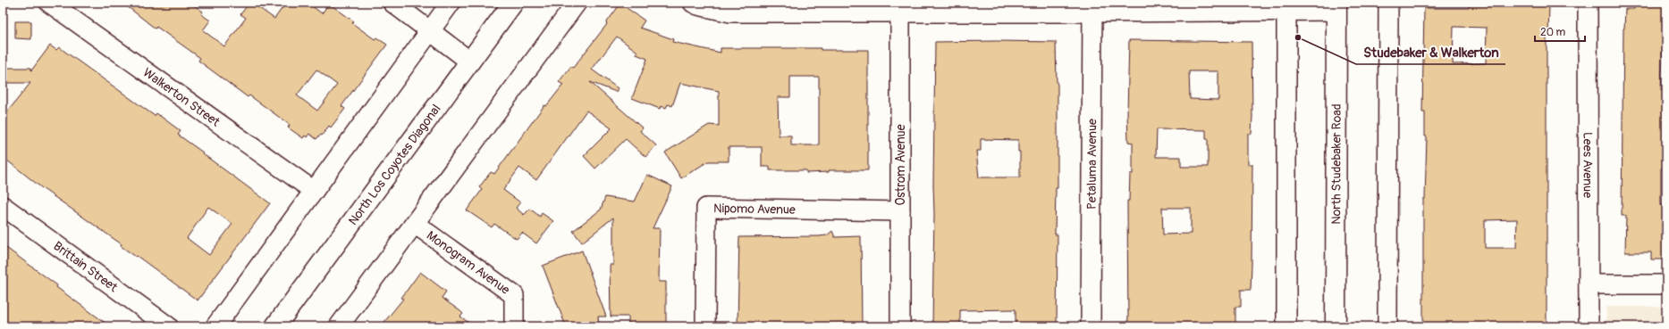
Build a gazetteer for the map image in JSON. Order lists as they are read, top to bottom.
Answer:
{
  "streets": {
    "main road": ["North Studebaker Road", "North Los Coyotes Diagonal"],
    "street": [
      "Walkerton Street",
      "Petaluma Avenue",
      "Ostrom Avenue",
      "Lees Avenue",
      "Nipomo Avenue",
      "Monogram Avenue",
      "Brittain Street"
    ]
  },
  "crossings": [
    ["Ostrom Avenue", "Nipomo Avenue"]
  ],
  "places": ["Studebaker & Walkerton"],
  "scale_bar": "20 m"
}
